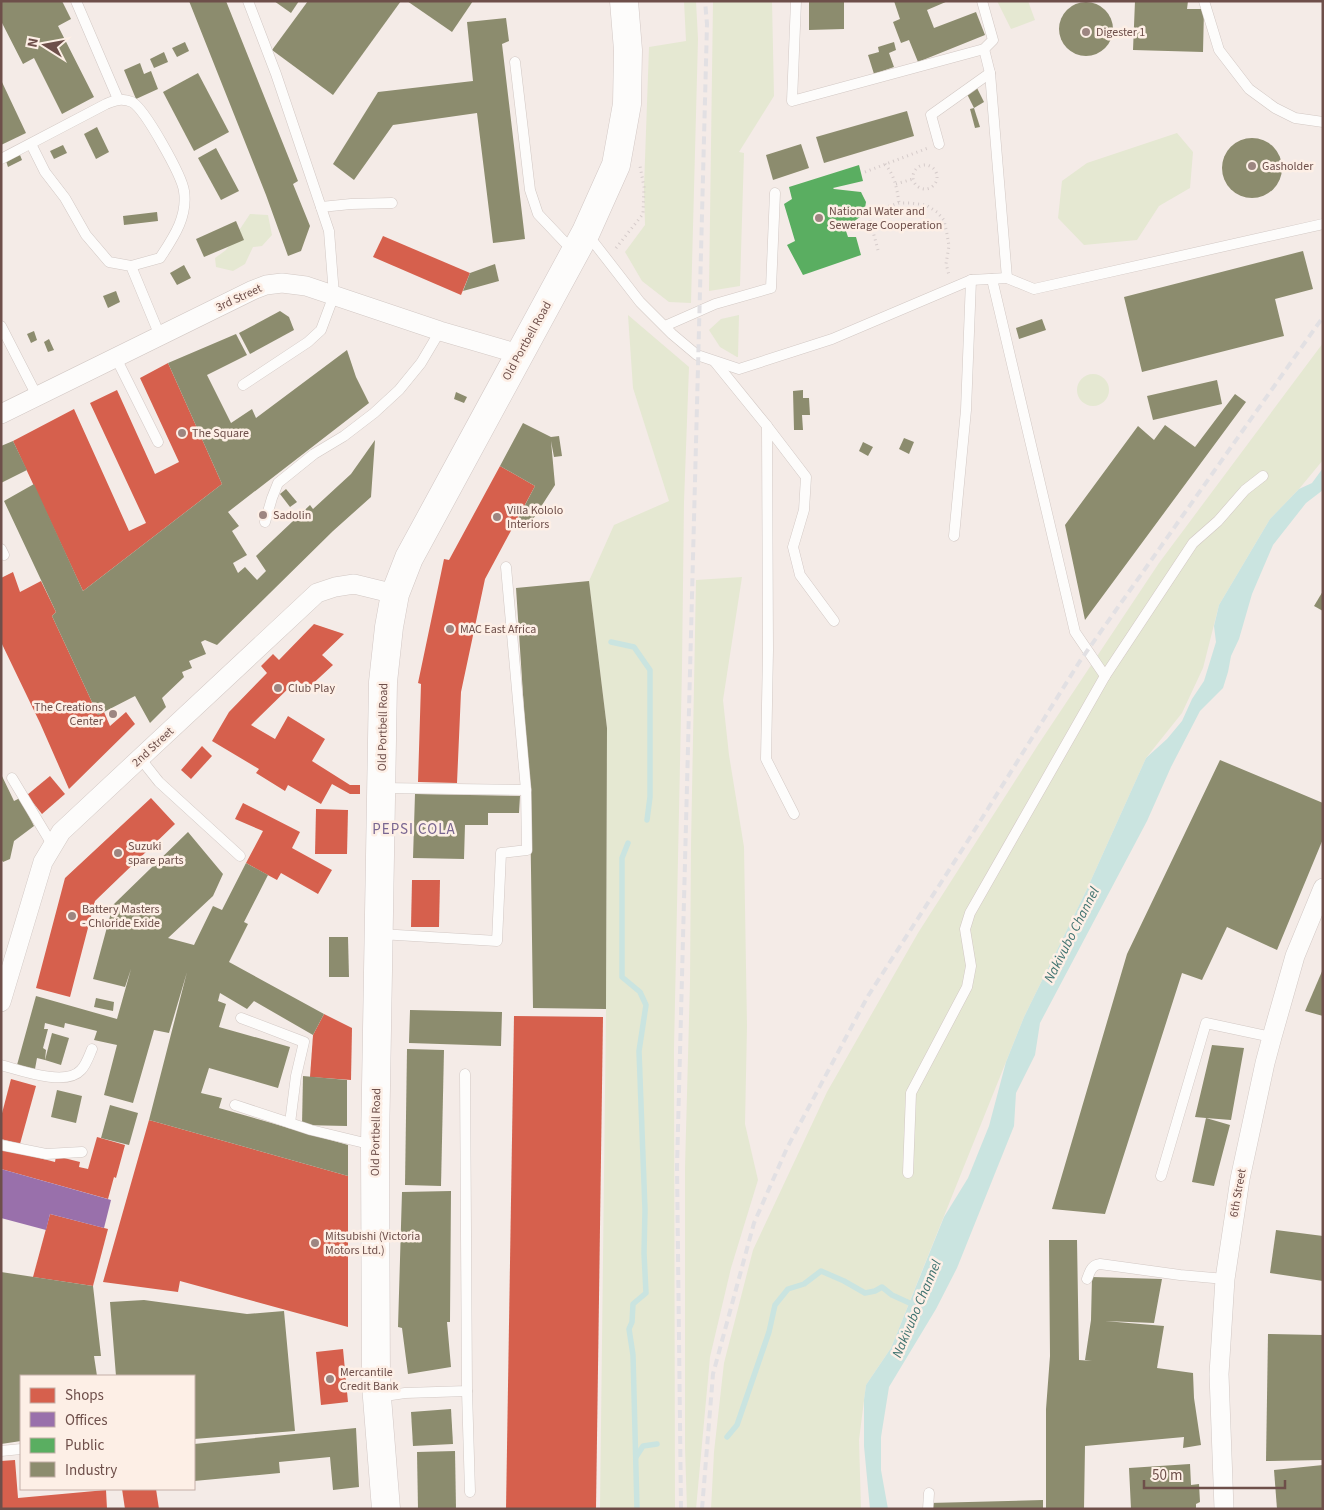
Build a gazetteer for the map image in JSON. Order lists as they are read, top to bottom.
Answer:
{
  "streets": {
    "main road": ["Old Portbell Road"],
    "street": ["3rd Street", "2nd Street", "6th Street"]
  },
  "crossings": [
    ["3rd Street", "Old Portbell Road"],
    ["Old Portbell Road", "2nd Street"]
  ],
  "districts": ["PEPSI COLA"],
  "water": ["Nakivubo Channel"],
  "places": [
    "Digester 1",
    "Gasholder",
    "National Water and Sewerage Cooperation",
    "The Square",
    "Sadolin",
    "Villa Kololo Interiors",
    "MAC East Africa",
    "Club Play",
    "The Creations Center",
    "Suzuki spare parts",
    "Battery Masters - Chloride Exide",
    "Mitsubishi (Victoria Motors Ltd.)",
    "Mercantile Credit Bank"
  ],
  "legend": [
    "Shops",
    "Offices",
    "Public",
    "Industry"
  ],
  "scale_bar": "50 m",
  "north": "left"
}
